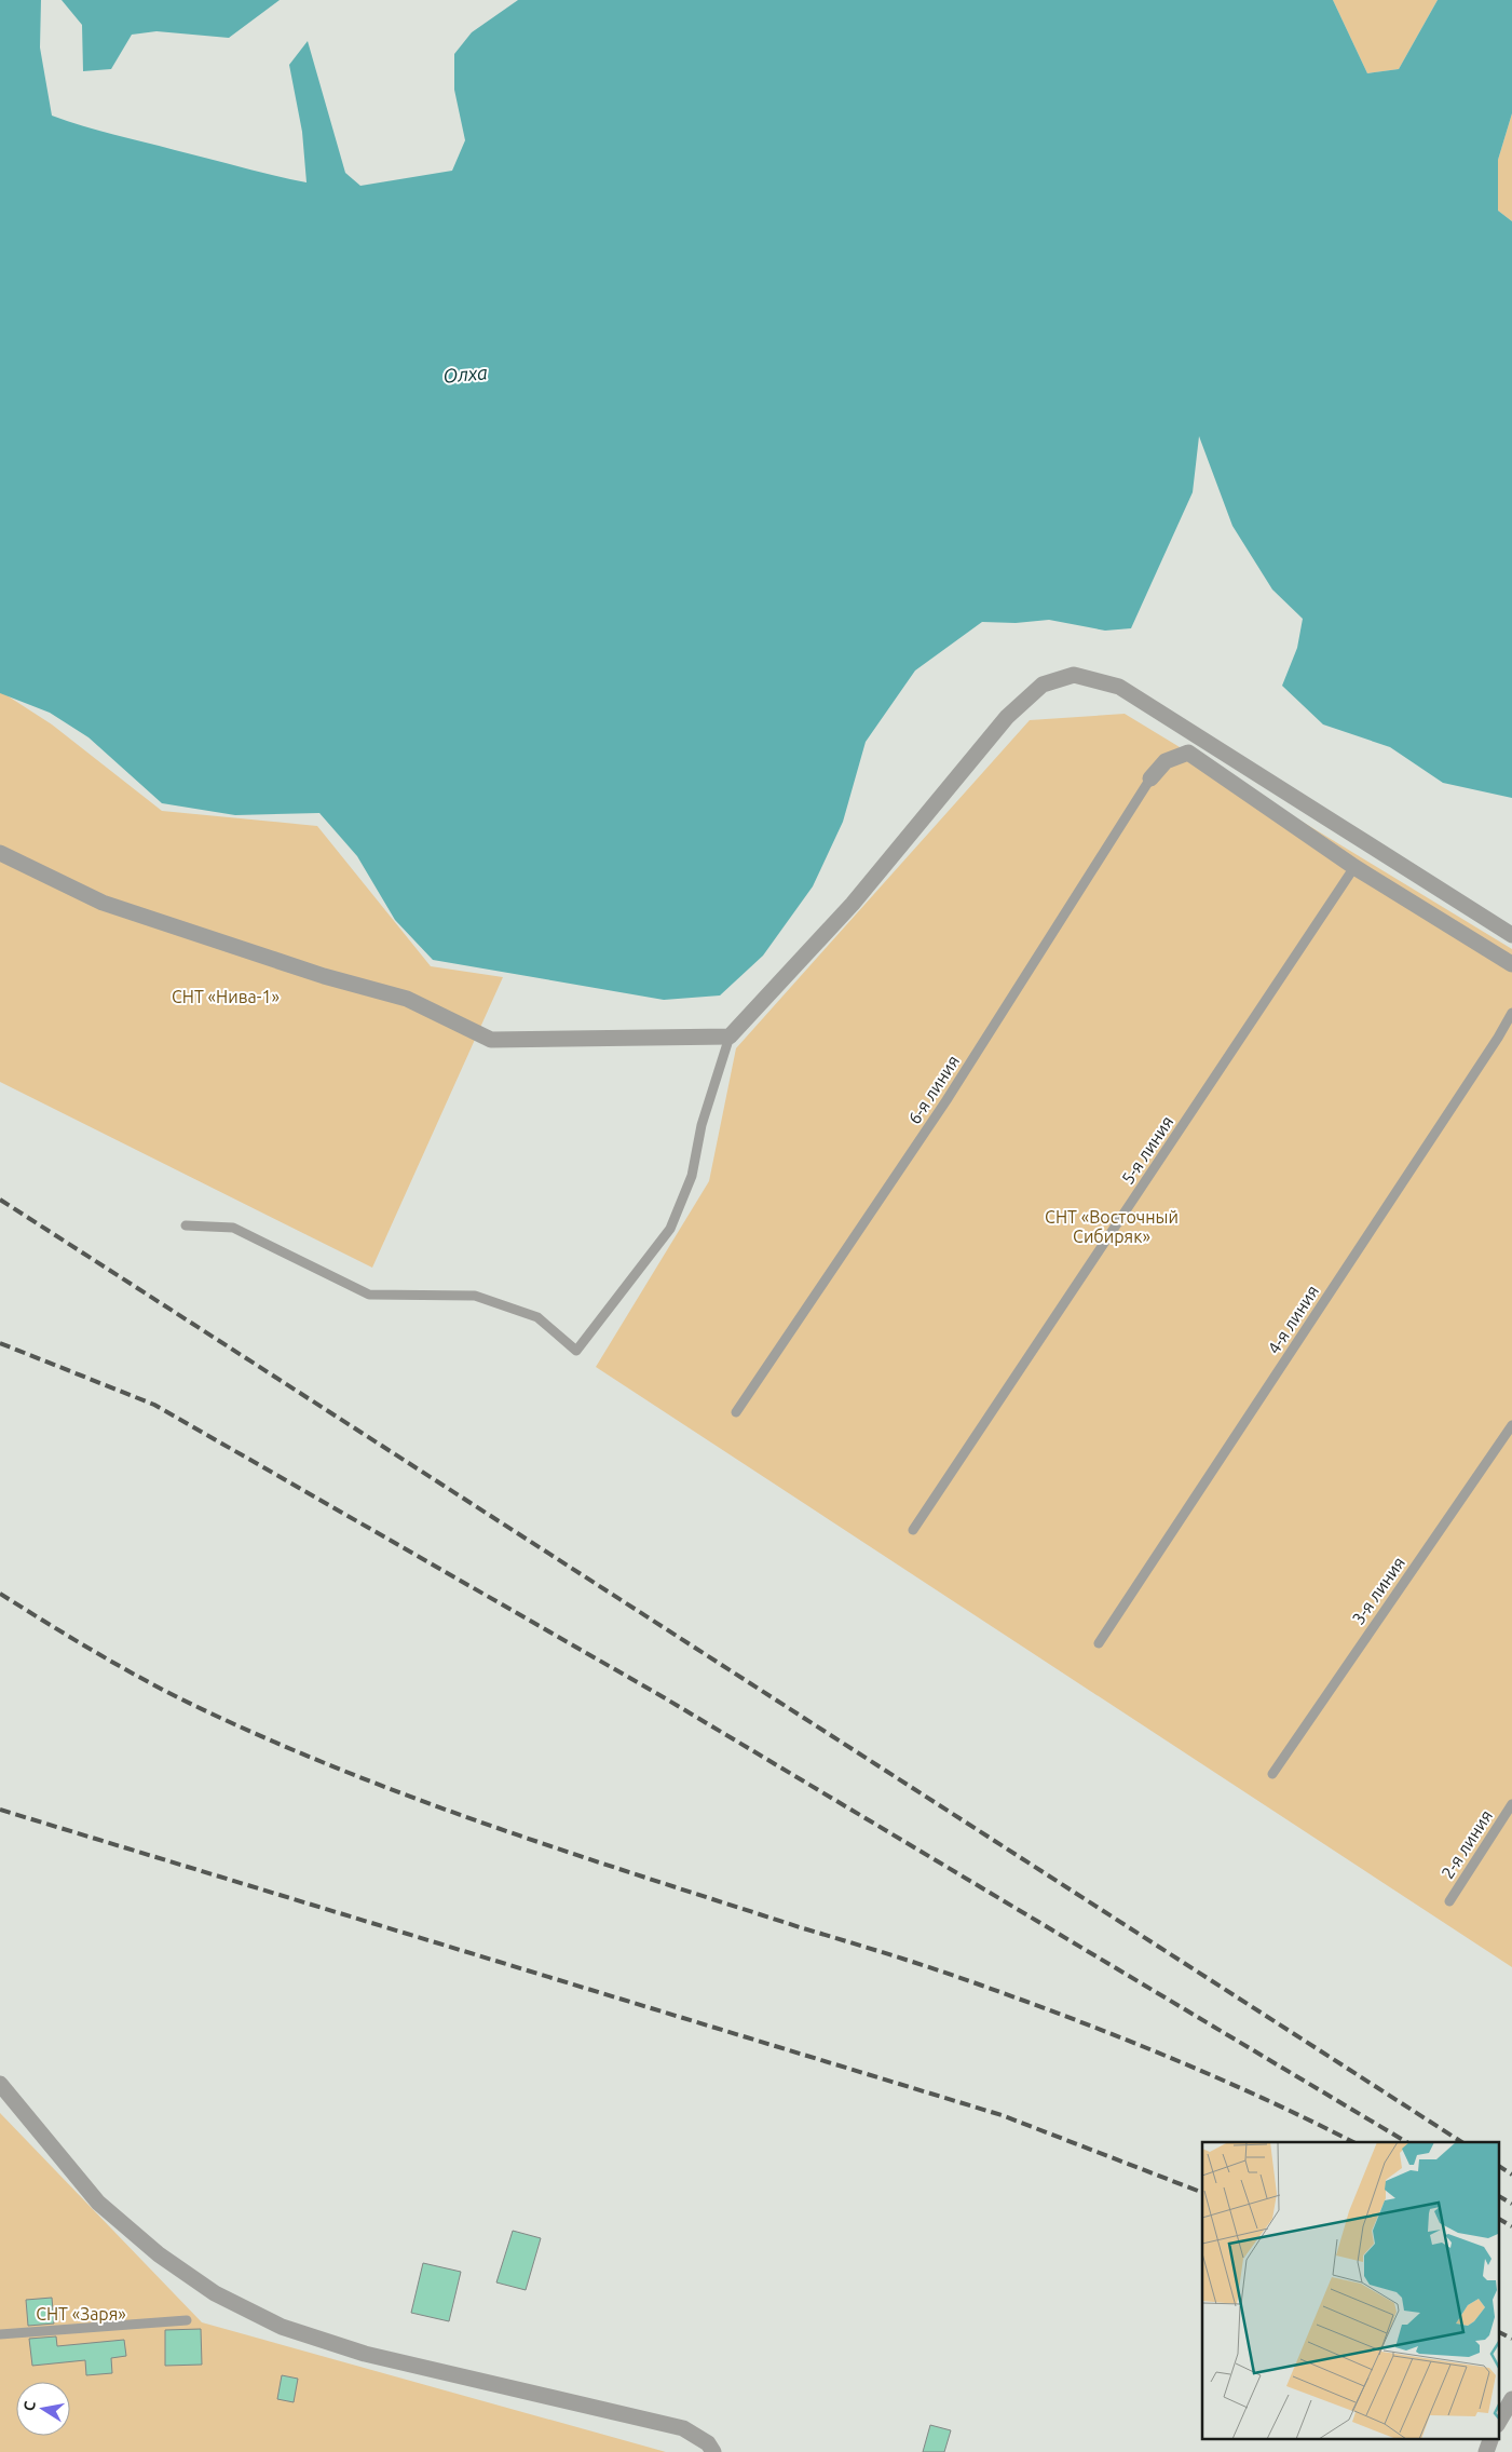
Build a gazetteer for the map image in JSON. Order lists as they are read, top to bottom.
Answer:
{
  "streets": {
    "lane": [
      "6-я линия",
      "5-я линия",
      "4-я линия",
      "3-я линия",
      "2-я линия"
    ]
  },
  "water": ["Олха"],
  "parks": ["СНТ «Нива-1»", "СНТ «Восточный Сибиряк»", "СНТ «Заря»"],
  "north": "left"
}
